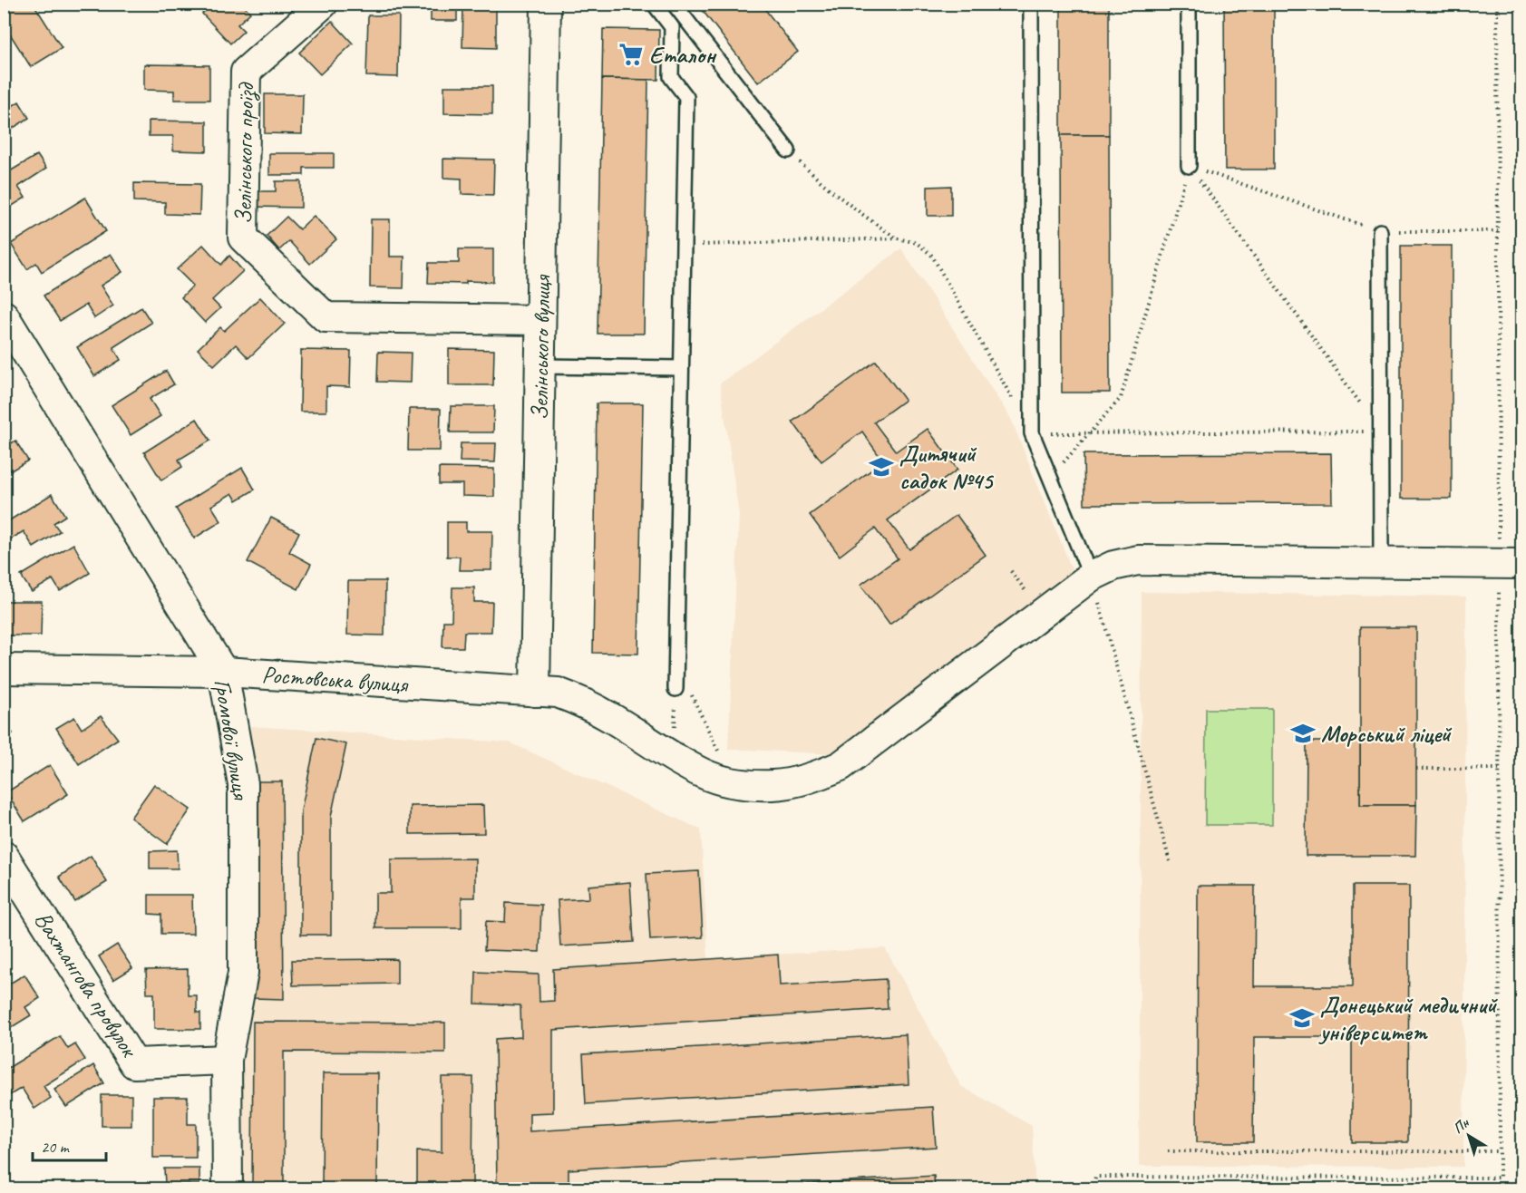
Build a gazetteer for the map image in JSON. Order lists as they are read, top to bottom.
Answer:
{
  "streets": {
    "street": [
      "Зелінського проїзд",
      "Зелінського вулиця",
      "Ростовська вулиця",
      "Громової вулиця",
      "Вахтангова провулок"
    ]
  },
  "crossings": [
    ["Зелінського проїзд", "Зелінського вулиця"],
    ["Зелінського вулиця", "Ростовська вулиця"],
    ["Ростовська вулиця", "Громової вулиця"],
    ["Громової вулиця", "Вахтангова провулок"]
  ],
  "places": {
    "supermarket": ["Еталон"],
    "school or university": ["Дитячий садок №45", "Морський ліцей", "Донецький медичний університет"]
  },
  "scale_bar": "20 m",
  "north": "top left"
}
